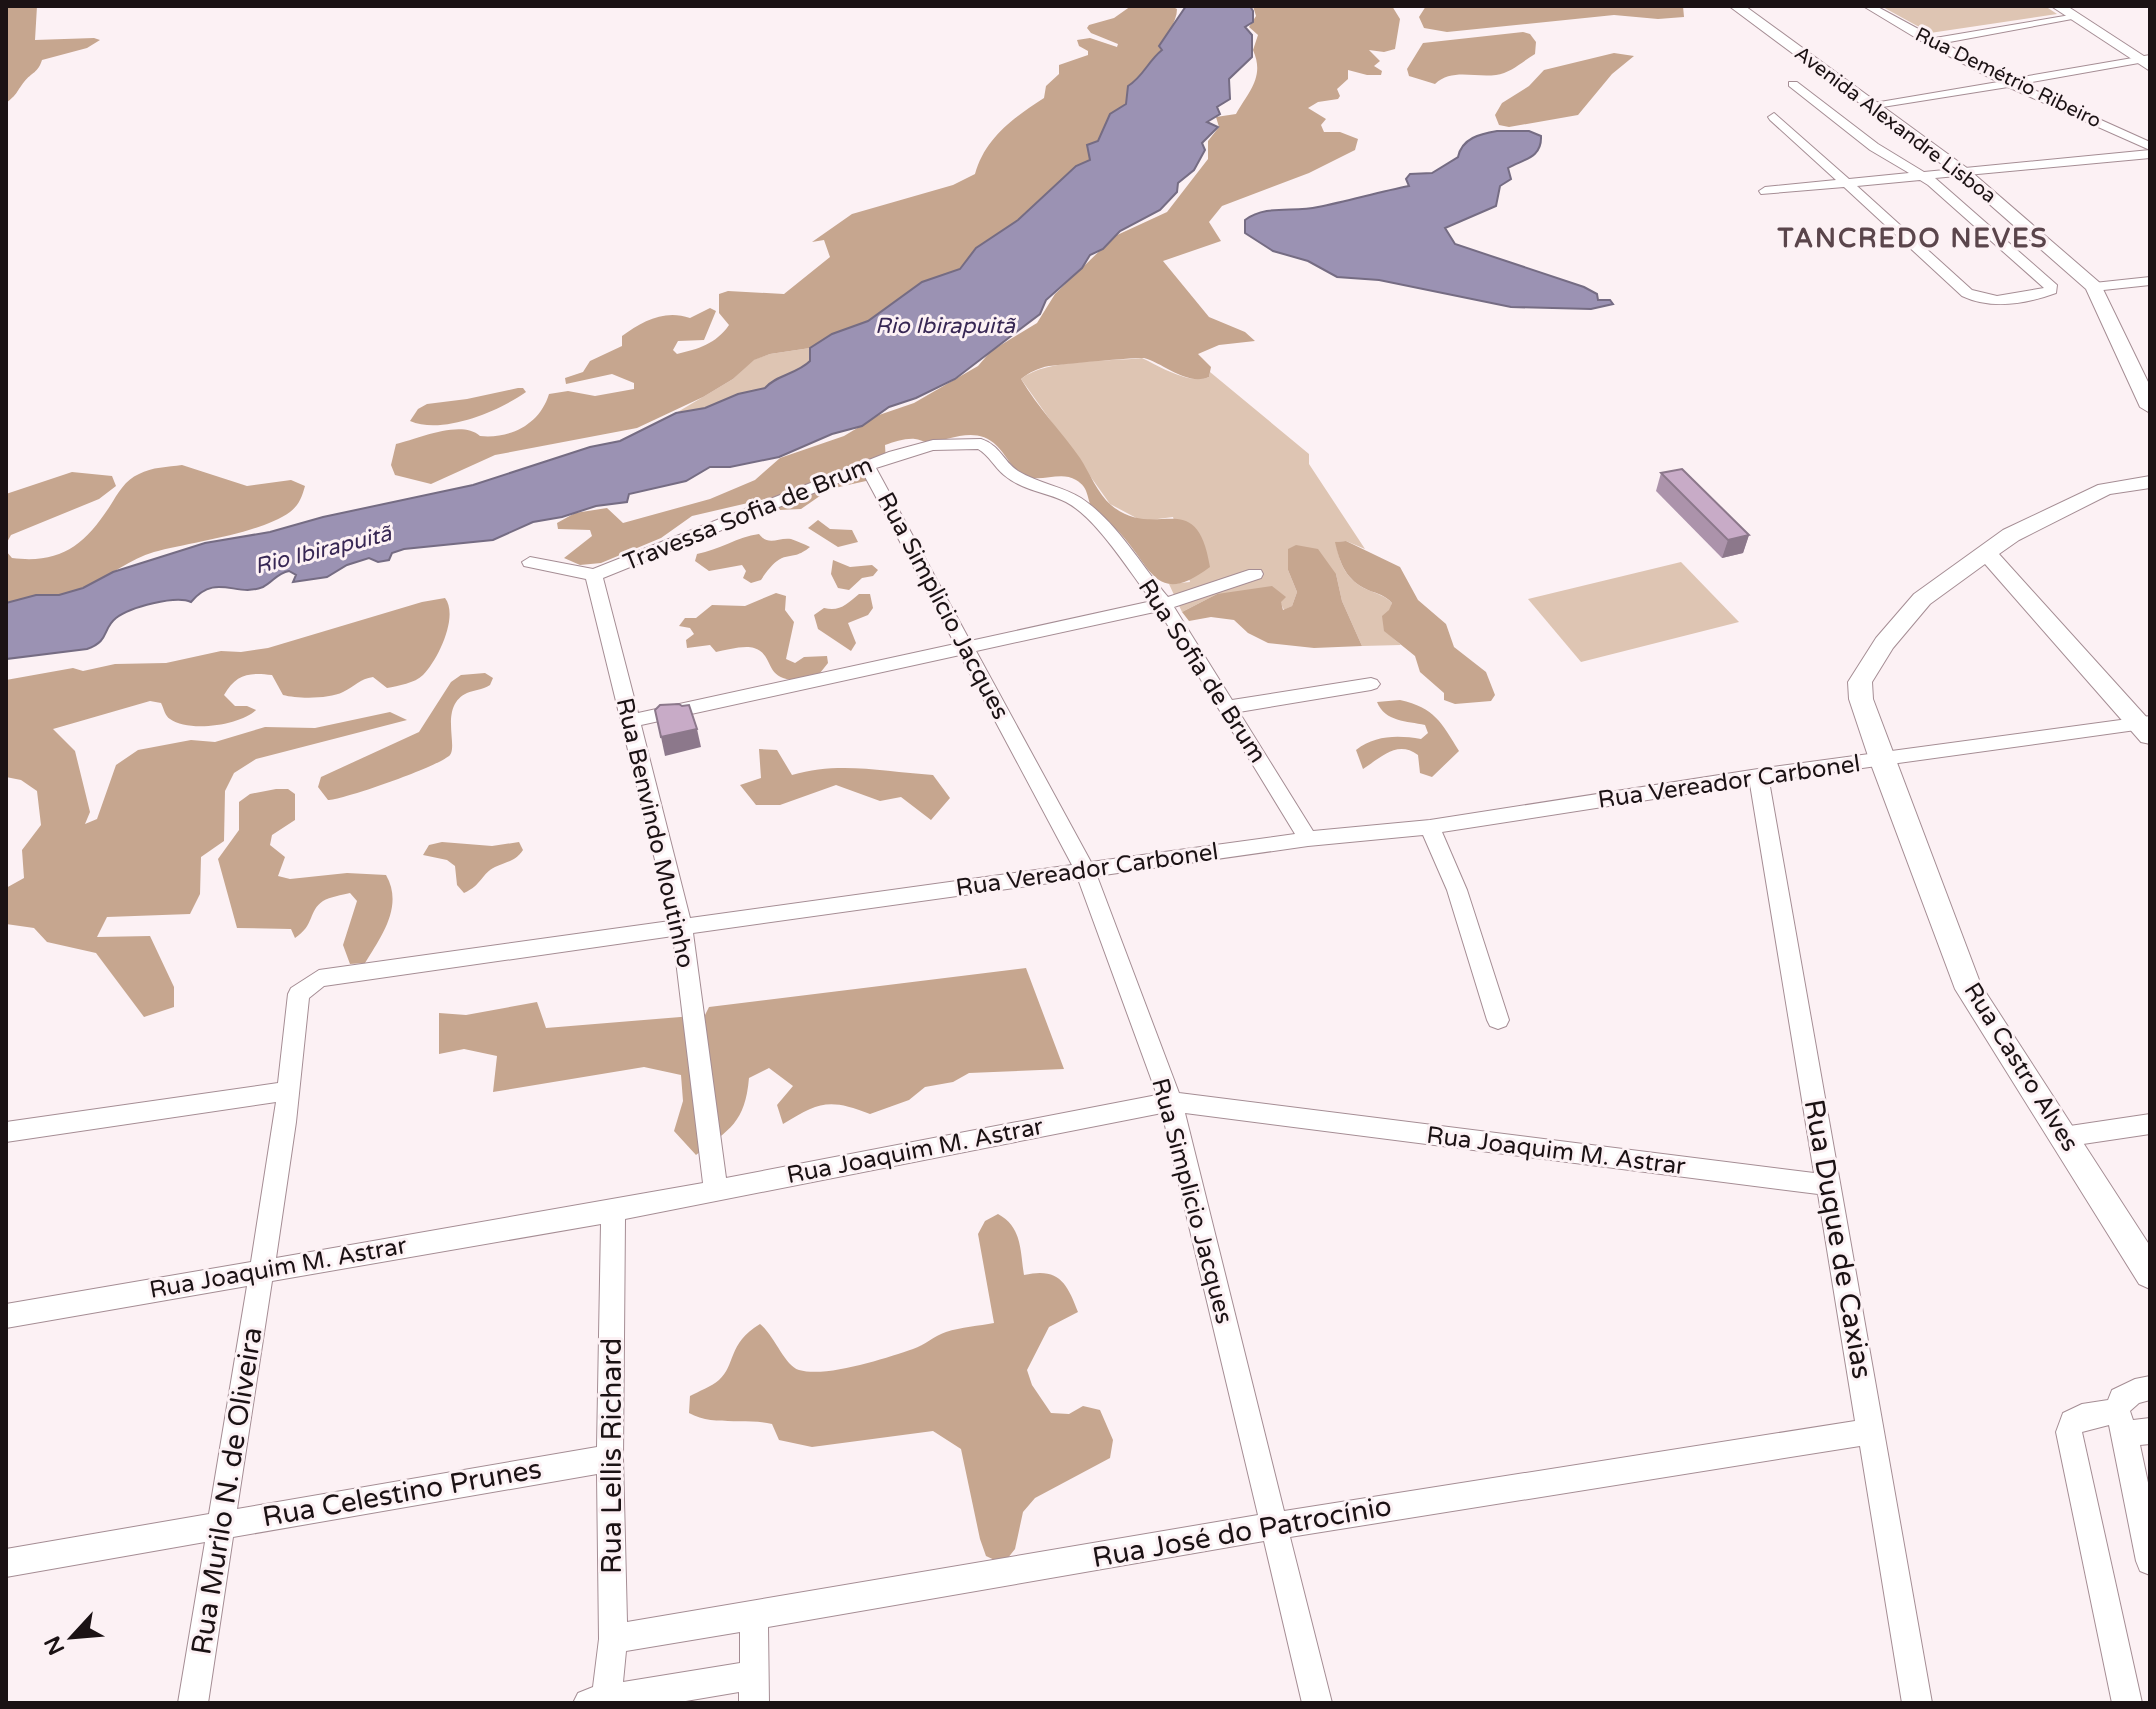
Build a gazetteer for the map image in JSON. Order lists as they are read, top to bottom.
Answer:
{
  "streets": {
    "street": [
      "Rua Demétrio Ribeiro",
      "Avenida Alexandre Lisboa",
      "Travessa Sofia de Brum",
      "Rua Simplicio Jacques",
      "Rua Sofia de Brum",
      "Rua Vereador Carbonel",
      "Rua Benvindo Moutinho",
      "Rua Castro Alves",
      "Rua Joaquim M. Astrar",
      "Rua Duque de Caxias",
      "Rua Lellis Richard",
      "Rua Murilo N. de Oliveira",
      "Rua Celestino Prunes",
      "Rua José do Patrocínio"
    ]
  },
  "crossings": [
    ["Travessa Sofia de Brum", "Rua Simplicio Jacques"],
    ["Travessa Sofia de Brum", "Rua Sofia de Brum"],
    ["Travessa Sofia de Brum", "Rua Benvindo Moutinho"],
    ["Rua Simplicio Jacques", "Rua Vereador Carbonel"],
    ["Rua Simplicio Jacques", "Rua Joaquim M. Astrar"],
    ["Rua Simplicio Jacques", "Rua José do Patrocínio"],
    ["Rua Sofia de Brum", "Rua Vereador Carbonel"],
    ["Rua Vereador Carbonel", "Rua Benvindo Moutinho"],
    ["Rua Vereador Carbonel", "Rua Castro Alves"],
    ["Rua Vereador Carbonel", "Rua Duque de Caxias"],
    ["Rua Vereador Carbonel", "Rua Murilo N. de Oliveira"],
    ["Rua Benvindo Moutinho", "Rua Joaquim M. Astrar"],
    ["Rua Joaquim M. Astrar", "Rua Duque de Caxias"],
    ["Rua Joaquim M. Astrar", "Rua Lellis Richard"],
    ["Rua Joaquim M. Astrar", "Rua Murilo N. de Oliveira"],
    ["Rua Duque de Caxias", "Rua José do Patrocínio"],
    ["Rua Lellis Richard", "Rua Celestino Prunes"],
    ["Rua Lellis Richard", "Rua José do Patrocínio"],
    ["Rua Murilo N. de Oliveira", "Rua Celestino Prunes"]
  ],
  "districts": ["TANCREDO NEVES"],
  "water": ["Rio Ibirapuitã"],
  "north": "bottom left"
}
